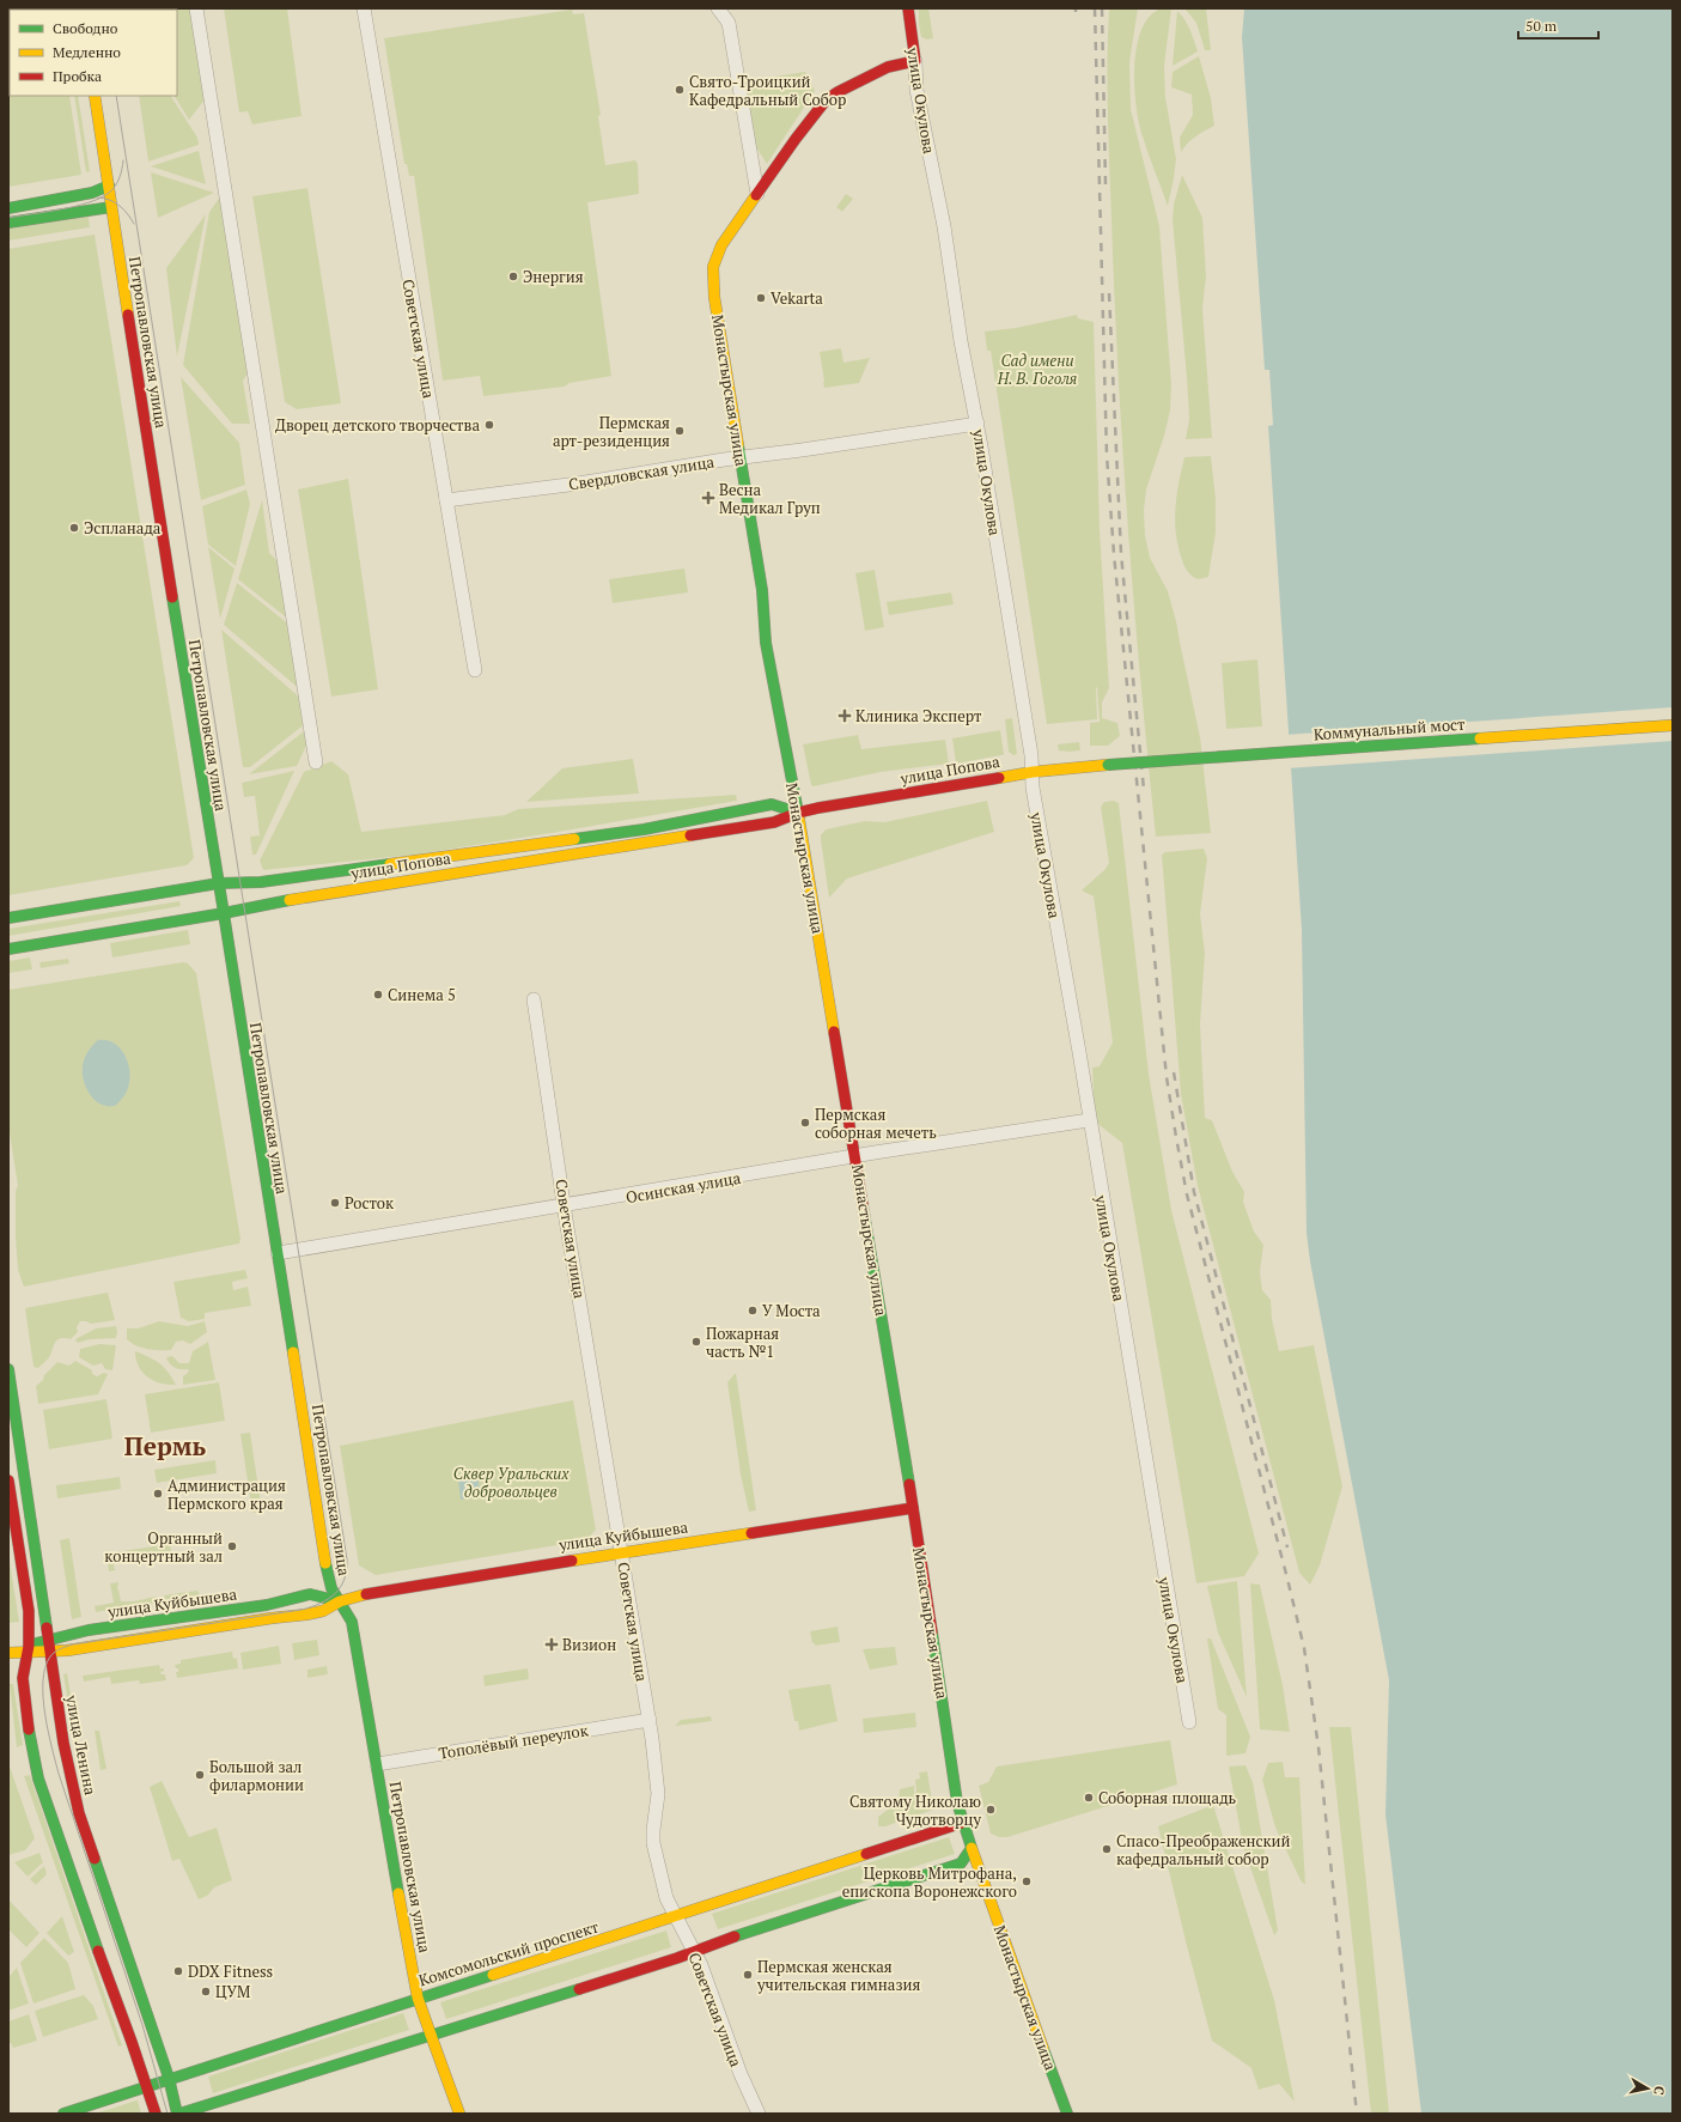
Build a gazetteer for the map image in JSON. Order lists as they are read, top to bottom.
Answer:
{
  "streets": {
    "main road": [
      "улица Окулова",
      "Петропавловская улица",
      "Монастырская улица",
      "Коммунальный мост",
      "улица Попова",
      "улица Куйбышева",
      "улица Ленина",
      "Комсомольский проспект"
    ],
    "street": [
      "Советская улица",
      "Свердловская улица",
      "Осинская улица",
      "Тополёвый переулок"
    ]
  },
  "crossings": [
    ["улица Окулова", "Монастырская улица"],
    ["улица Окулова", "Свердловская улица"],
    ["улица Окулова", "улица Попова"],
    ["улица Окулова", "Осинская улица"],
    ["Советская улица", "Свердловская улица"],
    ["Советская улица", "Осинская улица"],
    ["Советская улица", "улица Куйбышева"],
    ["Советская улица", "Тополёвый переулок"],
    ["Советская улица", "Комсомольский проспект"],
    ["Петропавловская улица", "улица Попова"],
    ["Петропавловская улица", "Осинская улица"],
    ["Петропавловская улица", "улица Куйбышева"],
    ["Петропавловская улица", "Тополёвый переулок"],
    ["Петропавловская улица", "Комсомольский проспект"],
    ["Монастырская улица", "Свердловская улица"],
    ["Монастырская улица", "улица Попова"],
    ["Монастырская улица", "Осинская улица"],
    ["Монастырская улица", "улица Куйбышева"],
    ["Монастырская улица", "Комсомольский проспект"],
    ["Коммунальный мост", "улица Попова"],
    ["улица Куйбышева", "улица Ленина"],
    ["улица Ленина", "Комсомольский проспект"]
  ],
  "districts": ["Пермь"],
  "parks": ["Сад имени Н. В. Гоголя", "Сквер Уральских добровольцев"],
  "places": {
    "other": [
      "Свято-Троицкий Кафедральный Собор",
      "Энергия",
      "Vekarta",
      "Дворец детского творчества",
      "Пермская арт-резиденция",
      "Эспланада",
      "Синема 5",
      "Пермская соборная мечеть",
      "Росток",
      "У Моста",
      "Пожарная часть №1",
      "Администрация Пермского края",
      "Органный концертный зал",
      "Большой зал филармонии",
      "Соборная площадь",
      "Святому Николаю Чудотворцу",
      "Спасо-Преображенский кафедральный собор",
      "Церковь Митрофана, епископа Воронежского",
      "DDX Fitness",
      "Пермская женская учительская гимназия",
      "ЦУМ"
    ],
    "health": ["Весна Медикал Груп", "Клиника Эксперт", "Визион"]
  },
  "legend": ["Свободно", "Медленно", "Пробка"],
  "scale_bar": "50 m",
  "north": "right"
}
